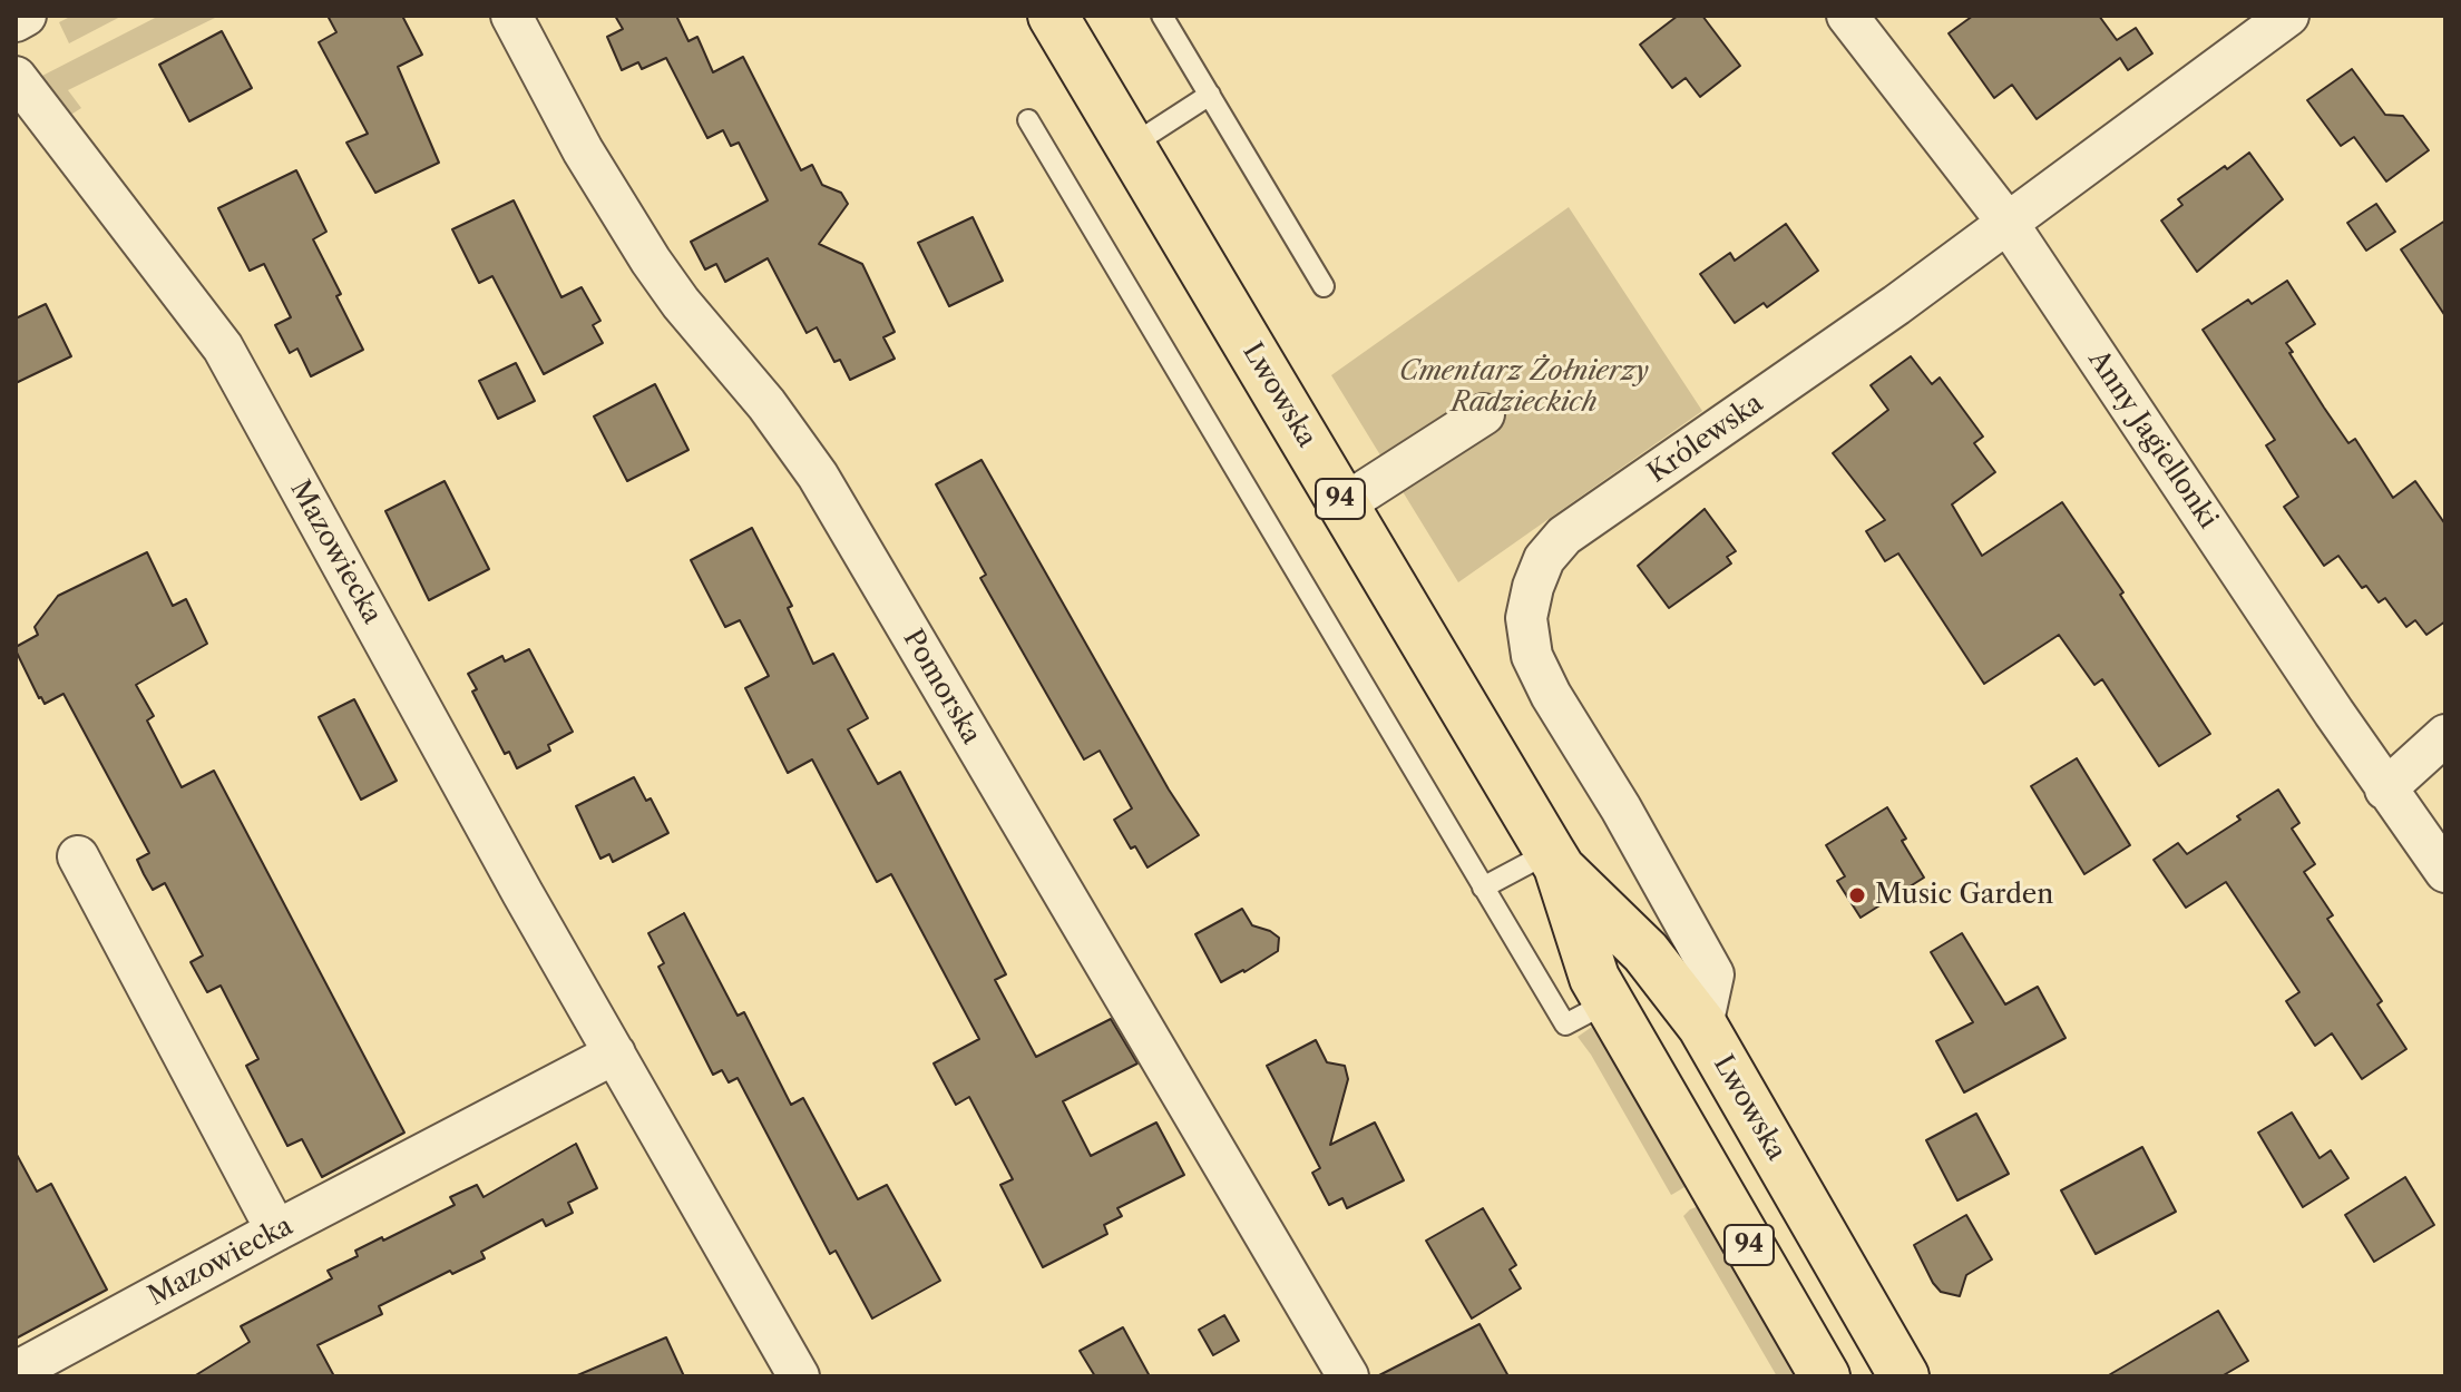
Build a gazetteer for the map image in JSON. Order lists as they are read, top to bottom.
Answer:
{
  "streets": {
    "main road": ["Lwowska", "94"],
    "street": [
      "Królewska",
      "Anny Jagiellonki",
      "Mazowiecka",
      "Pomorska"
    ]
  },
  "crossings": [
    ["Lwowska", "Królewska"],
    ["Królewska", "Anny Jagiellonki"]
  ],
  "parks": ["Cmentarz Żołnierzy Radzieckich"],
  "places": ["Music Garden"]
}
